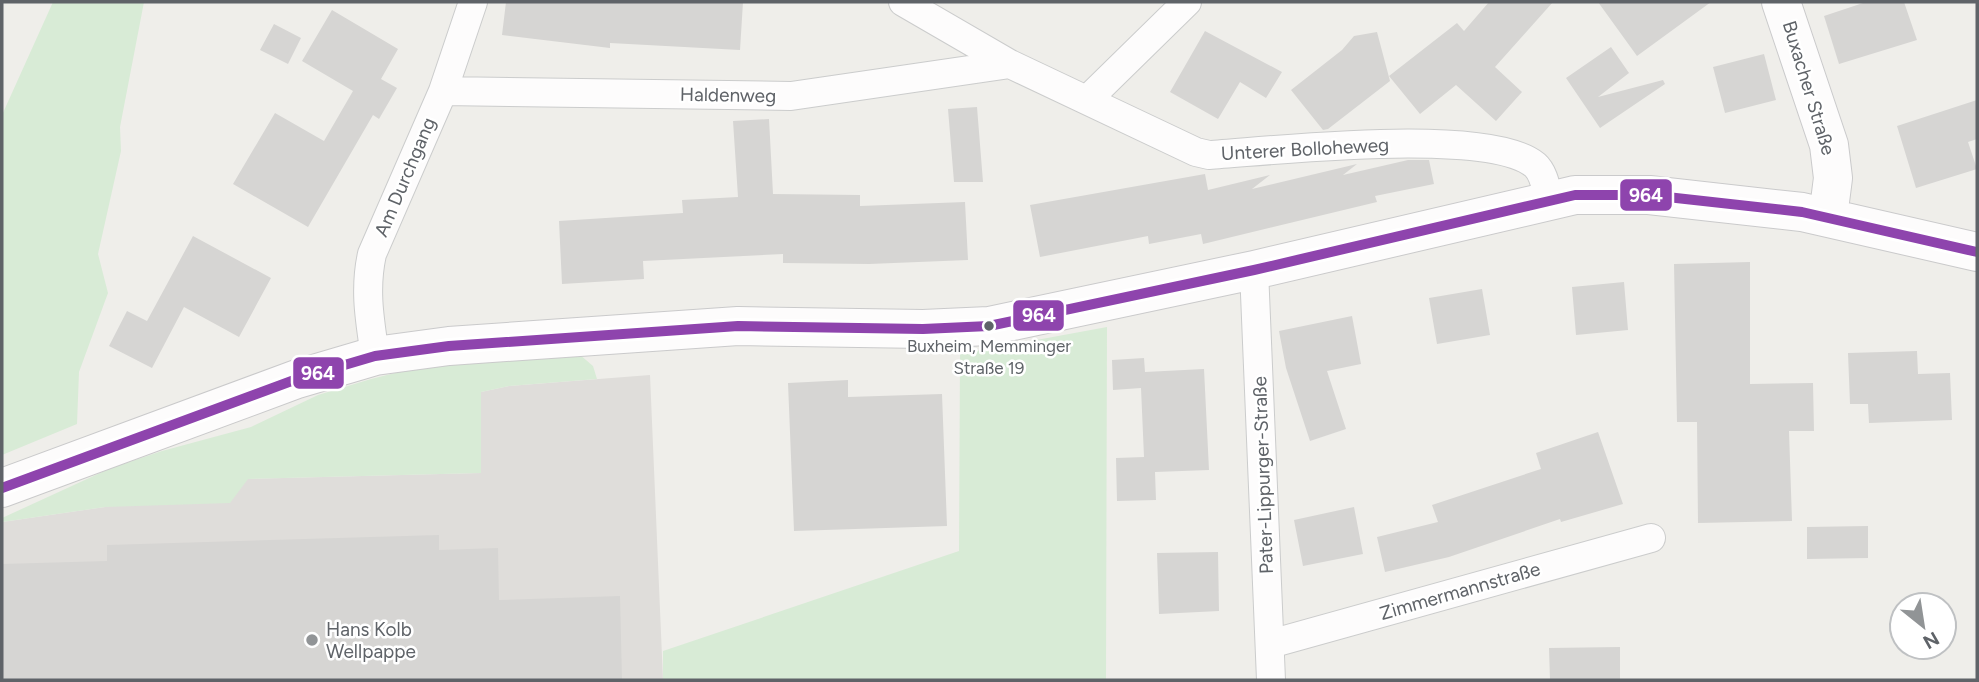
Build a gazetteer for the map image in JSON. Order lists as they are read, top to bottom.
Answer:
{
  "streets": {
    "street": [
      "Buxacher Straße",
      "Haldenweg",
      "Unterer Bolloheweg",
      "Am Durchgang",
      "Pater-Lippurger-Straße",
      "Zimmermannstraße"
    ]
  },
  "crossings": [
    ["Haldenweg", "Unterer Bolloheweg"],
    ["Haldenweg", "Am Durchgang"],
    ["Pater-Lippurger-Straße", "Zimmermannstraße"]
  ],
  "places": ["Buxheim, Memminger Straße 19", "Hans Kolb Wellpappe"],
  "lines": ["transit line 964"],
  "north": "bottom right"
}
